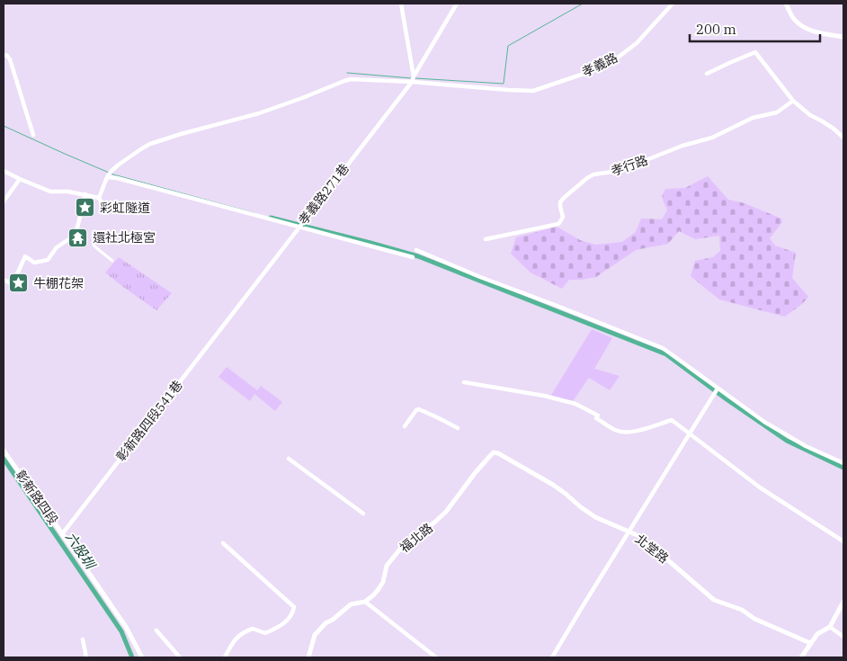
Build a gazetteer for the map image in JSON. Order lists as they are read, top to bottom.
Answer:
{
  "streets": {
    "street": [
      "孝義路",
      "孝行路",
      "孝義路271巷",
      "彰新路四段541巷",
      "彰新路四段",
      "福北路",
      "北堂路"
    ]
  },
  "crossings": [
    ["孝義路", "孝義路271巷"],
    ["孝義路271巷", "彰新路四段541巷"],
    ["彰新路四段541巷", "彰新路四段"],
    ["福北路", "北堂路"]
  ],
  "water": ["六股圳"],
  "places": {
    "place": ["彩虹隧道", "牛棚花架"],
    "temple": ["還社北極宮"]
  },
  "scale_bar": "200 m"
}
